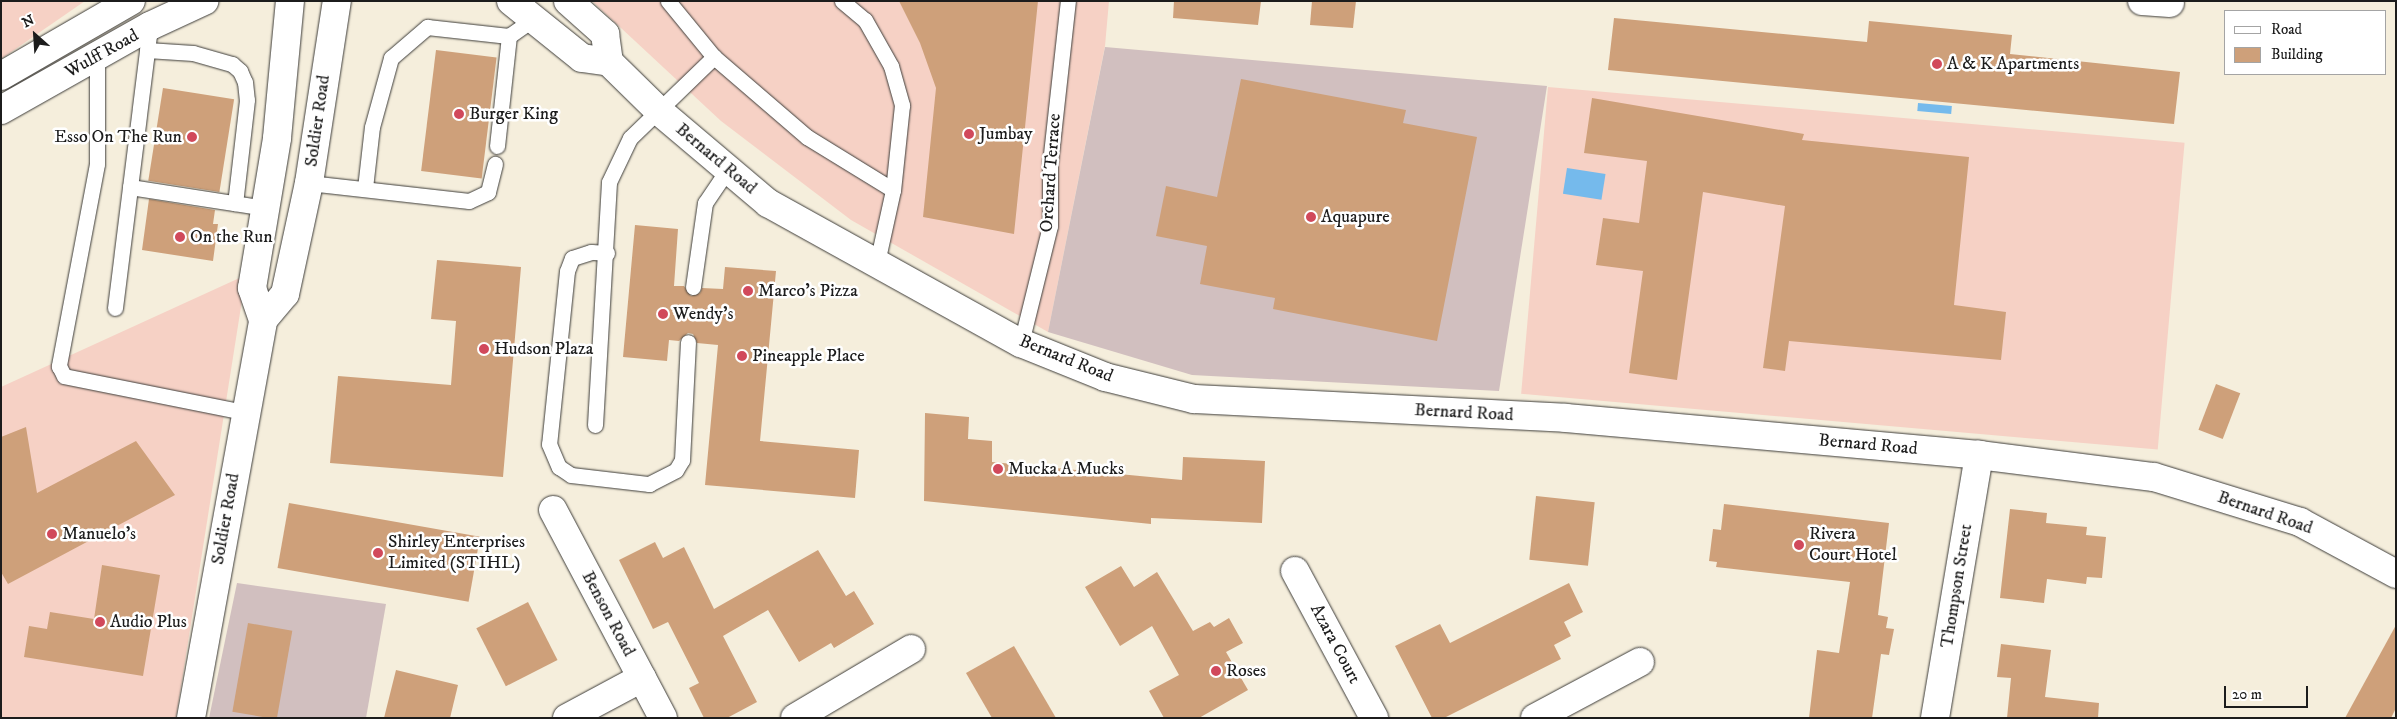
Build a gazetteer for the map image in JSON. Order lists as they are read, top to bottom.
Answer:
{
  "streets": {
    "main road": [
      "Wulff Road",
      "Soldier Road",
      "Bernard Road",
      "Thompson Street",
      "Benson Road",
      "Azara Court"
    ],
    "lane": ["Orchard Terrace"]
  },
  "crossings": [
    ["Bernard Road", "Orchard Terrace"],
    ["Bernard Road", "Thompson Street"]
  ],
  "places": [
    "A & K Apartments",
    "Burger King",
    "Jumbay",
    "Esso On The Run",
    "Aquapure",
    "On the Run",
    "Marco's Pizza",
    "Wendy's",
    "Hudson Plaza",
    "Pineapple Place",
    "Mucka A Mucks",
    "Manuelo's",
    "Rivera Court Hotel",
    "Shirley Enterprises Limited (STIHL)",
    "Audio Plus",
    "Roses"
  ],
  "legend": ["Road", "Building"],
  "scale_bar": "20 m",
  "north": "top left"
}
